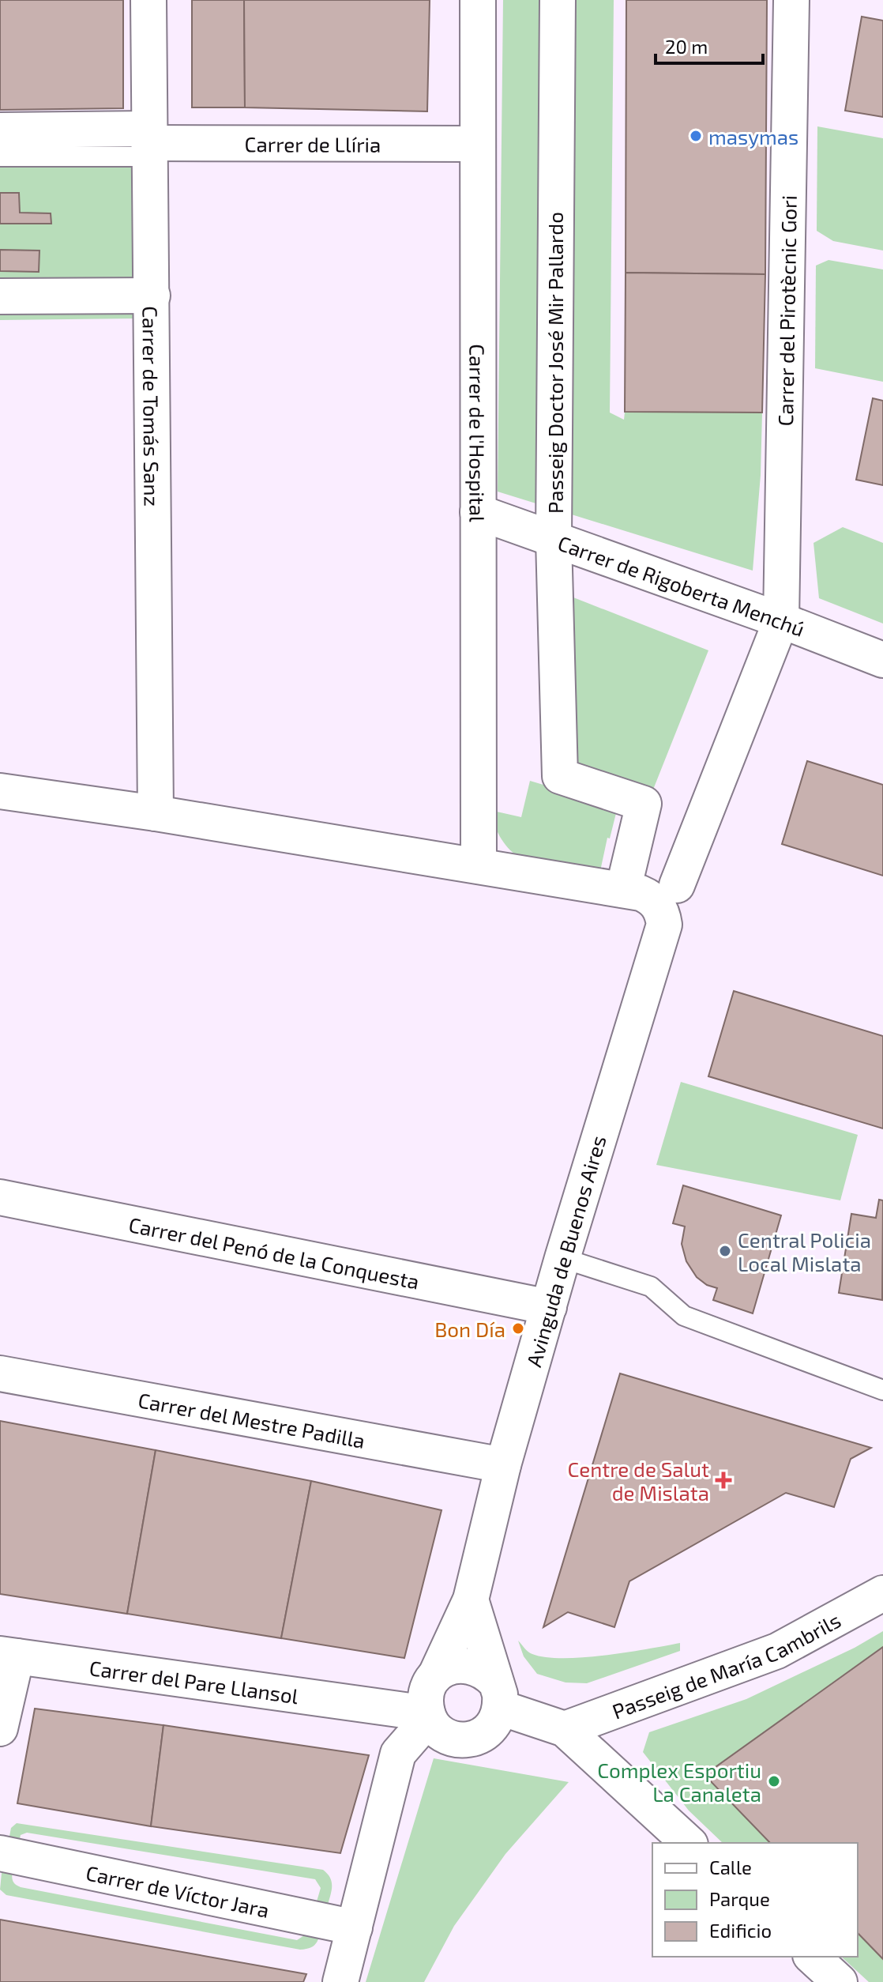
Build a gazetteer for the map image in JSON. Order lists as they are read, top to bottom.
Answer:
{
  "streets": {
    "street": [
      "Carrer de Llíria",
      "Carrer del Pirotècnic Gori",
      "Passeig Doctor José Mir Pallardo",
      "Carrer de Tomás Sanz",
      "Carrer de l'Hospital",
      "Carrer de Rigoberta Menchú",
      "Avinguda de Buenos Aires",
      "Carrer del Penó de la Conquesta",
      "Carrer del Mestre Padilla",
      "Passeig de María Cambrils",
      "Carrer del Pare Llansol",
      "Carrer de Víctor Jara"
    ]
  },
  "crossings": [
    ["Carrer de Llíria", "Carrer de Tomás Sanz"],
    ["Carrer de Llíria", "Carrer de l'Hospital"],
    ["Carrer del Pirotècnic Gori", "Carrer de Rigoberta Menchú"],
    ["Carrer del Pirotècnic Gori", "Avinguda de Buenos Aires"],
    ["Passeig Doctor José Mir Pallardo", "Carrer de Rigoberta Menchú"],
    ["Carrer de l'Hospital", "Carrer de Rigoberta Menchú"],
    ["Carrer de Rigoberta Menchú", "Avinguda de Buenos Aires"],
    ["Avinguda de Buenos Aires", "Carrer del Penó de la Conquesta"],
    ["Avinguda de Buenos Aires", "Carrer del Mestre Padilla"],
    ["Avinguda de Buenos Aires", "Carrer del Pare Llansol"]
  ],
  "places": {
    "other": [
      "masymas",
      "Central Policia Local Mislata",
      "Bon Día",
      "Complex Esportiu La Canaleta"
    ],
    "health": ["Centre de Salut de Mislata"]
  },
  "legend": ["Calle", "Parque", "Edificio"],
  "scale_bar": "20 m"
}
